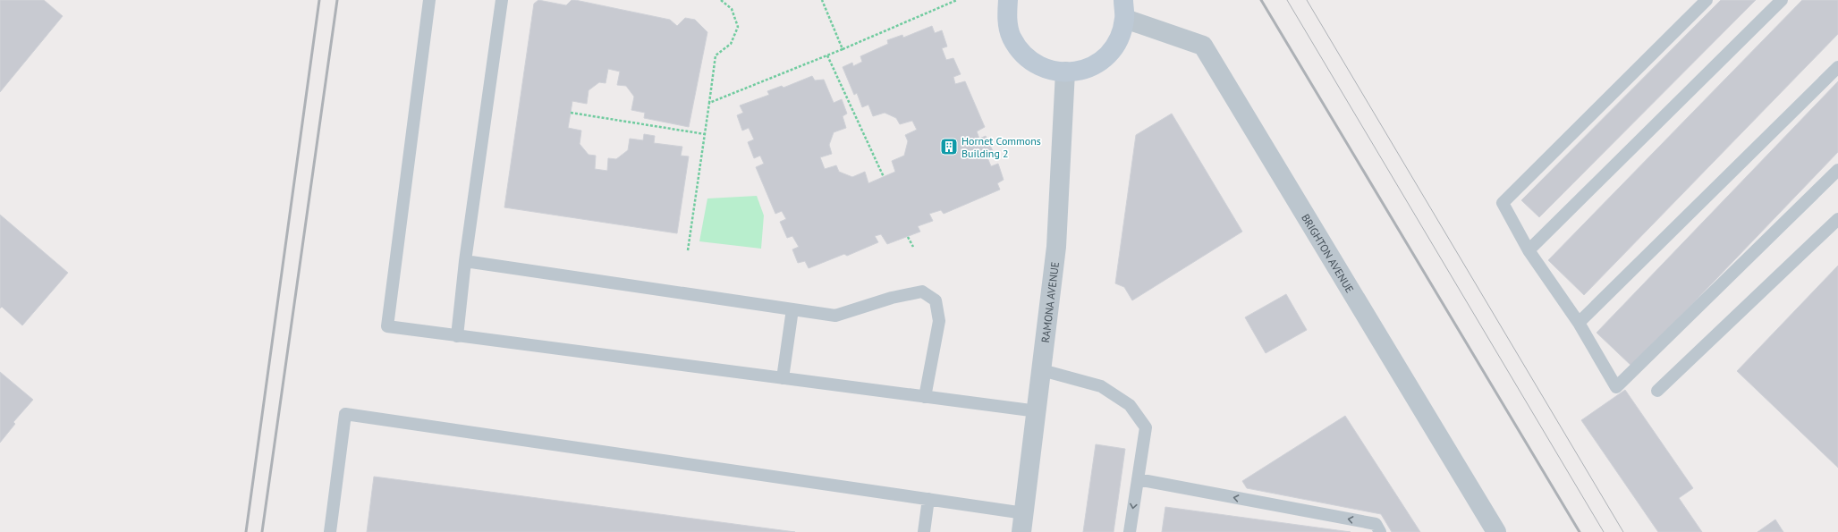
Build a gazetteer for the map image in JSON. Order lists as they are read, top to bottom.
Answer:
{
  "streets": {
    "street": ["BRIGHTON AVENUE", "RAMONA AVENUE"]
  },
  "places": {
    "building": ["Hornet Commons Building 2"]
  }
}
